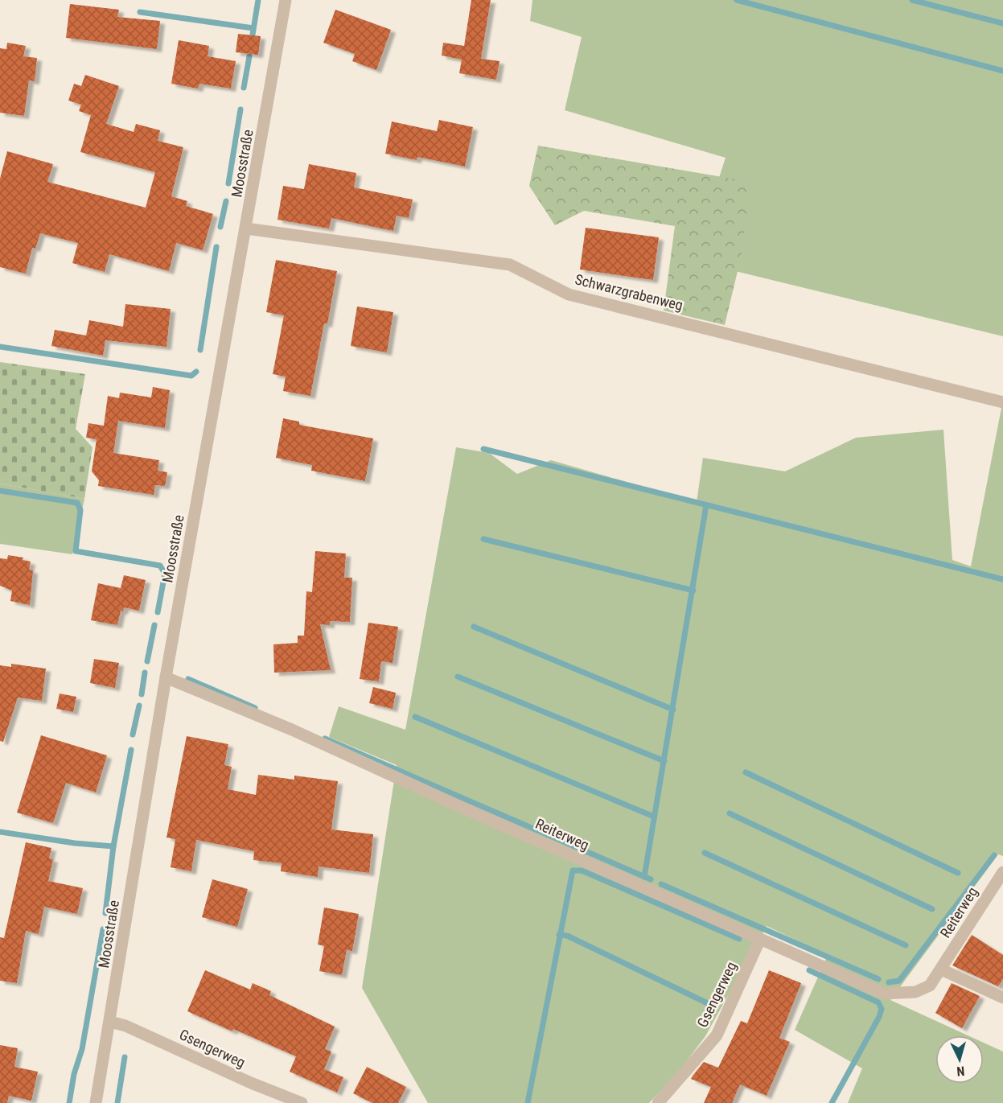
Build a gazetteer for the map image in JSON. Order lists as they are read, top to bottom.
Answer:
{
  "streets": {
    "street": [
      "Moosstraße",
      "Schwarzgrabenweg",
      "Reiterweg",
      "Gsengerweg"
    ]
  },
  "crossings": [
    ["Moosstraße", "Schwarzgrabenweg"],
    ["Moosstraße", "Reiterweg"],
    ["Moosstraße", "Gsengerweg"],
    ["Reiterweg", "Gsengerweg"]
  ],
  "north": "bottom"
}
